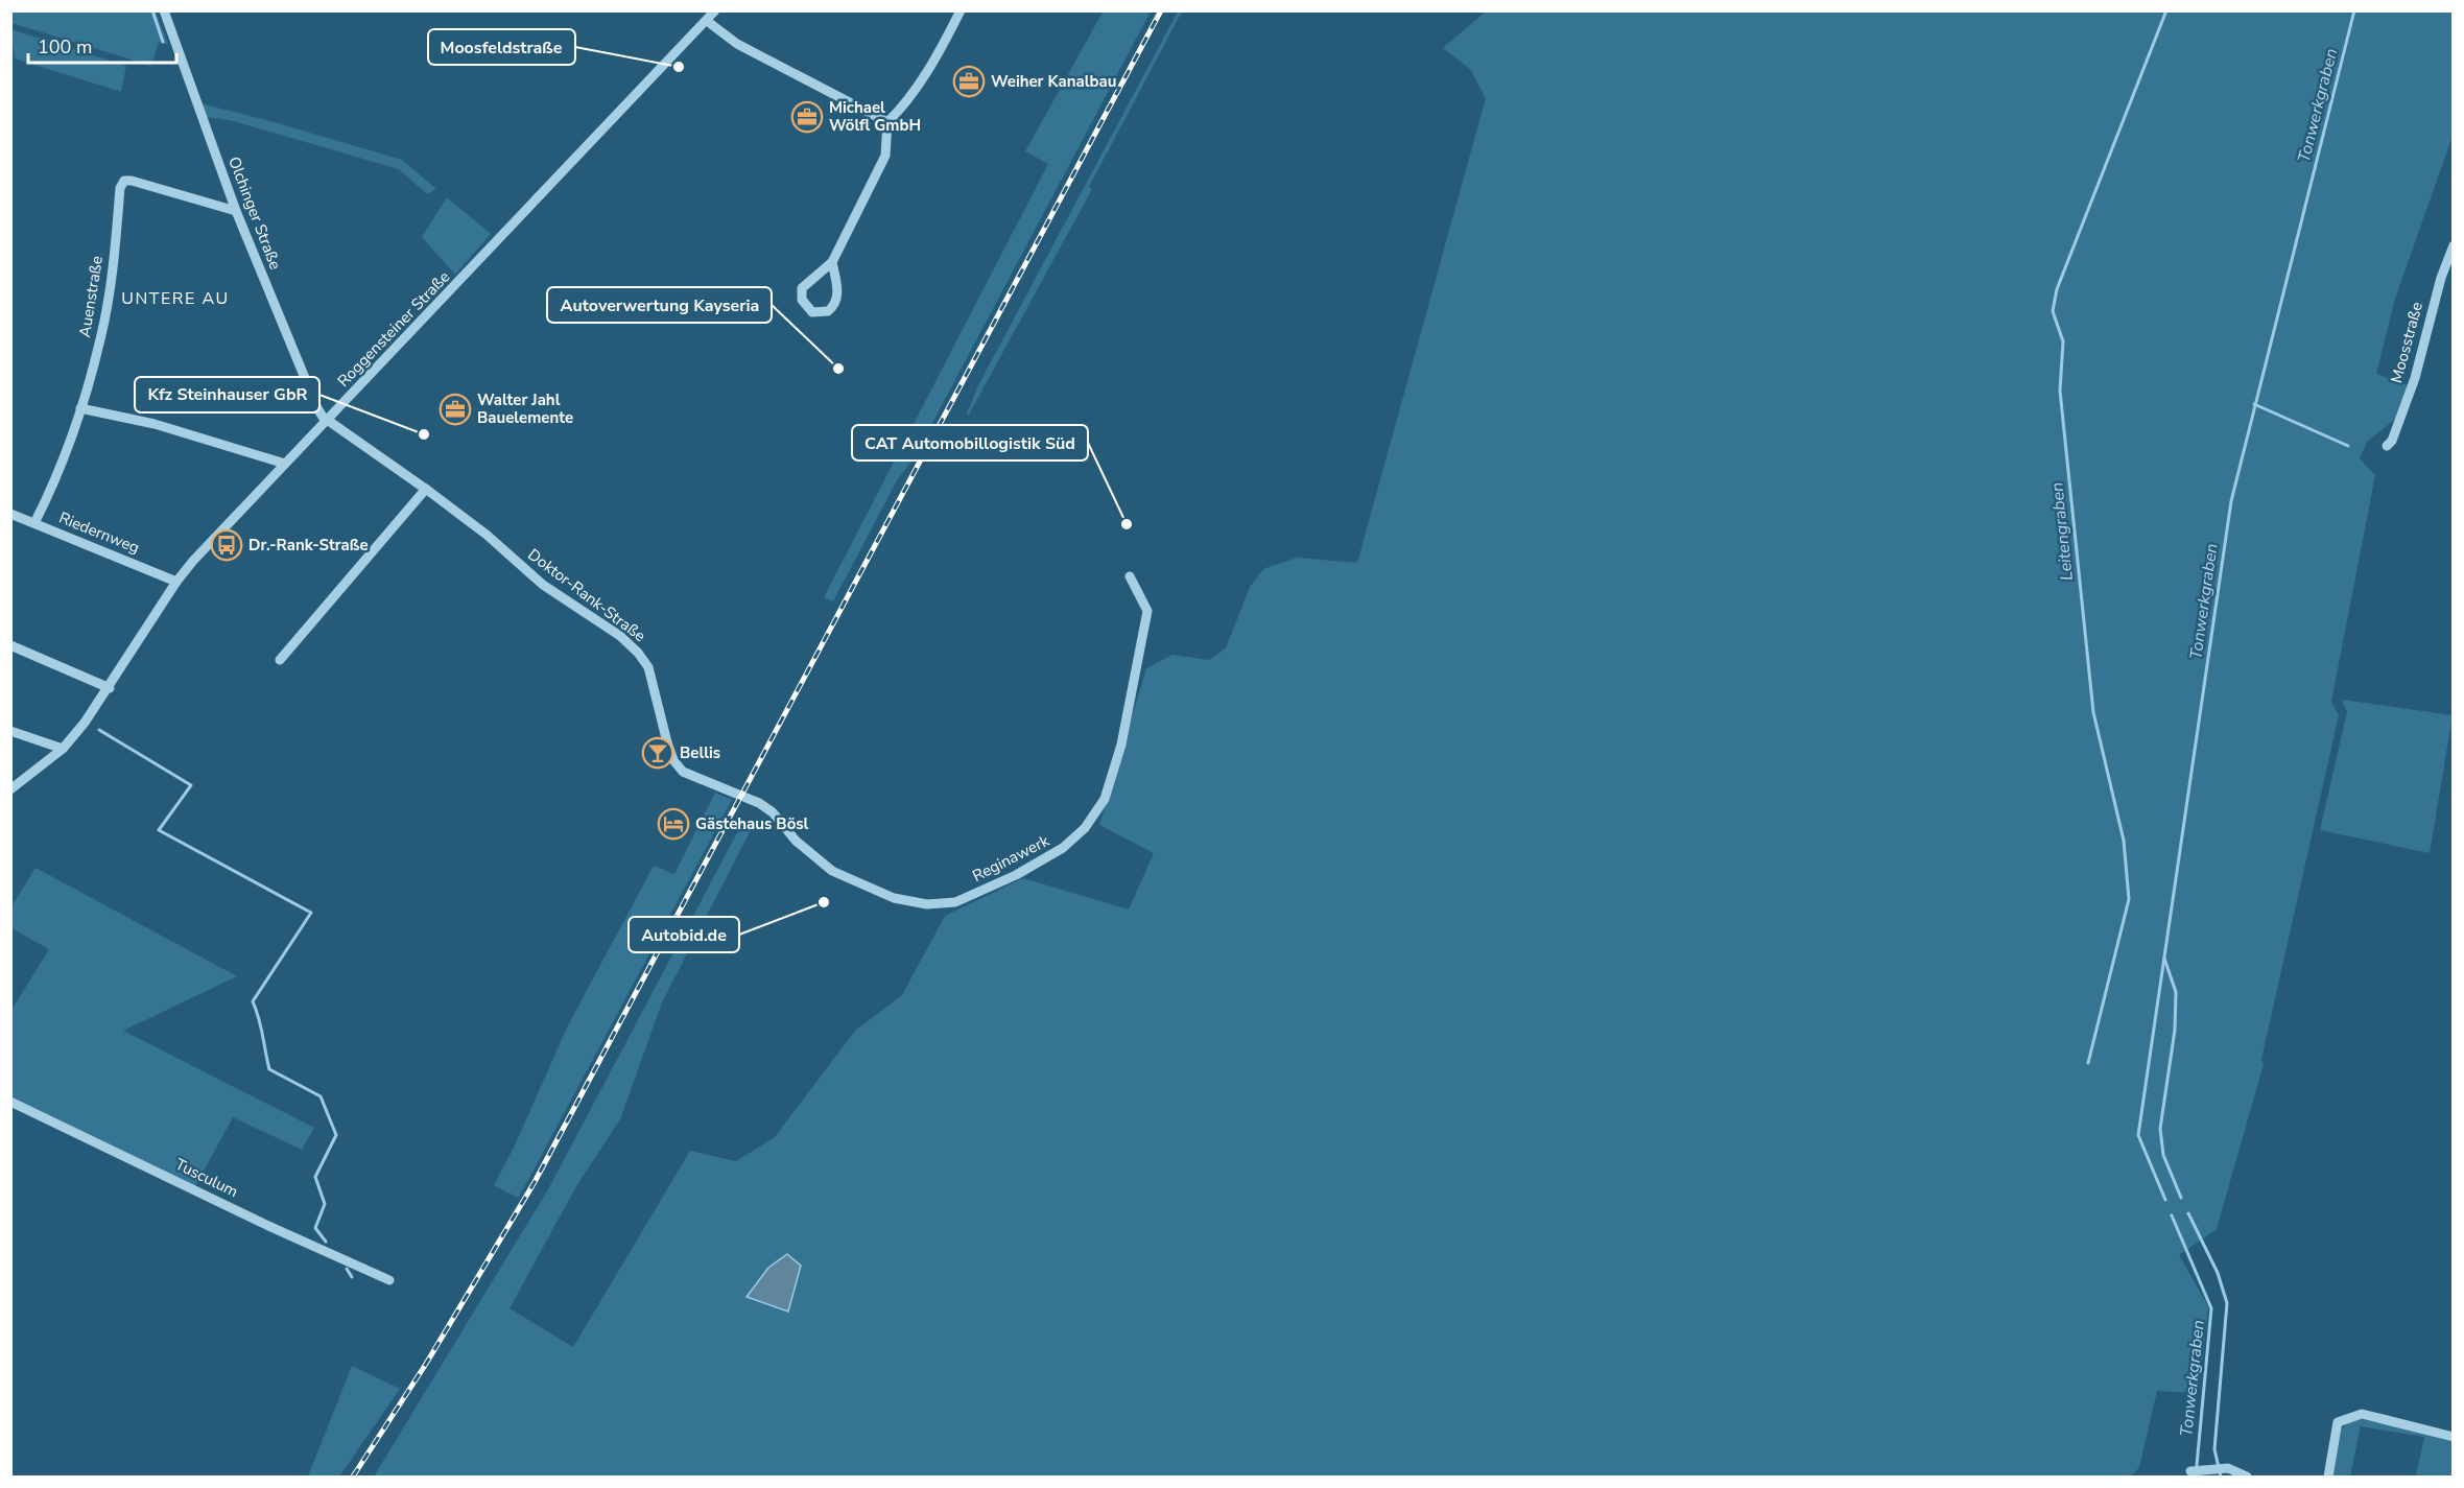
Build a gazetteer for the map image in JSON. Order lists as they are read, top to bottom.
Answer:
{
  "streets": {
    "street": [
      "Olchinger Straße",
      "Auenstraße",
      "Roggensteiner Straße",
      "Moosstraße",
      "Riedernweg",
      "Doktor-Rank-Straße",
      "Reginawerk",
      "Tusculum"
    ]
  },
  "crossings": [
    ["Olchinger Straße", "Auenstraße"],
    ["Olchinger Straße", "Roggensteiner Straße"],
    ["Olchinger Straße", "Doktor-Rank-Straße"],
    ["Auenstraße", "Riedernweg"],
    ["Roggensteiner Straße", "Riedernweg"],
    ["Roggensteiner Straße", "Doktor-Rank-Straße"],
    ["Doktor-Rank-Straße", "Reginawerk"]
  ],
  "districts": ["UNTERE AU"],
  "water": ["Tonwerkgraben", "Leitengraben"],
  "places": {
    "other": [
      "Moosfeldstraße",
      "Autoverwertung Kayseria",
      "Kfz Steinhauser GbR",
      "CAT Automobillogistik Süd",
      "Autobid.de"
    ],
    "office": ["Weiher Kanalbau", "Michael Wölfl GmbH", "Walter Jahl Bauelemente"],
    "bus stop": ["Dr.-Rank-Straße"],
    "bar": ["Bellis"],
    "hotel": ["Gästehaus Bösl"]
  },
  "scale_bar": "100 m"
}
